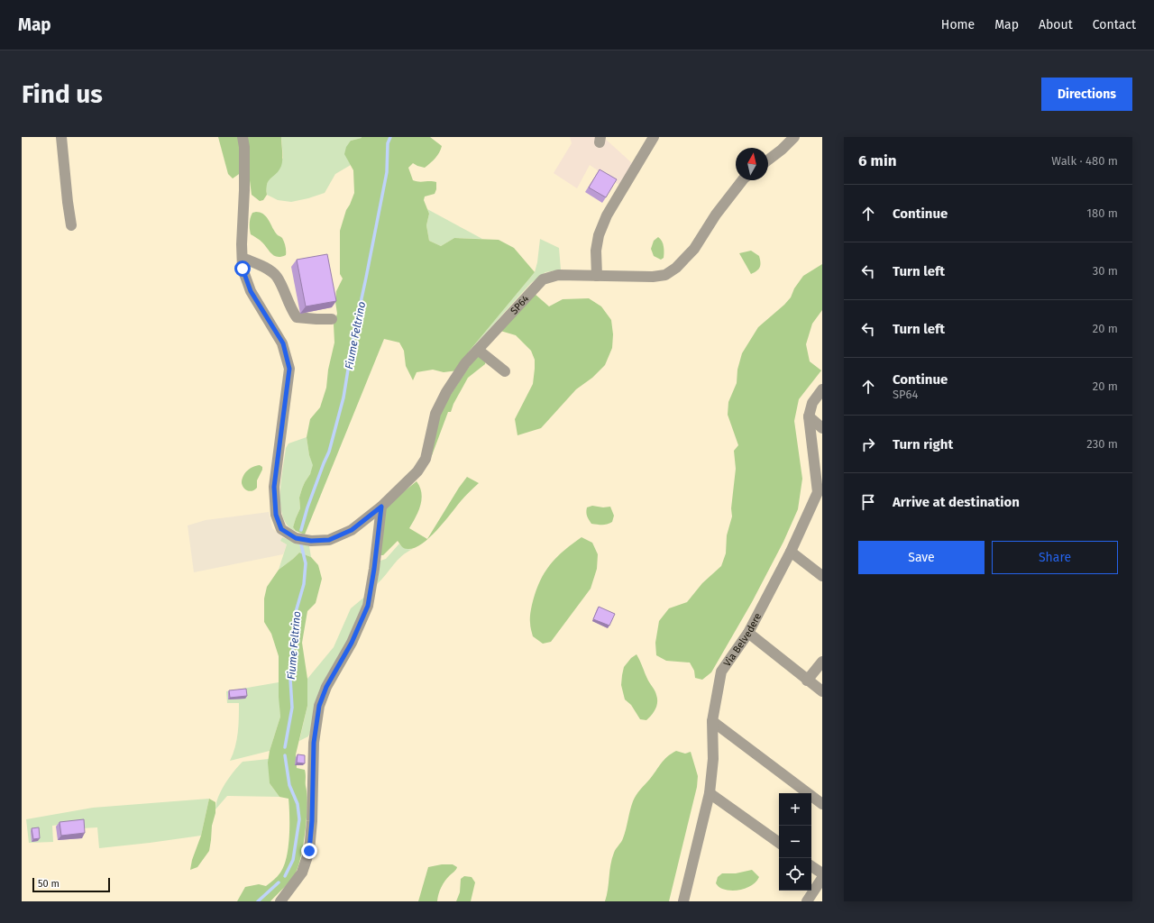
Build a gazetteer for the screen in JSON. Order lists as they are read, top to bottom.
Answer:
{
  "streets": {
    "street": ["SP64", "Via Belvedere"]
  },
  "water": ["Fiume Feltrino"],
  "scale_bar": "50 m",
  "north": "top",
  "page": {
    "header": "Map",
    "nav": [
      "Home",
      "Map",
      "About",
      "Contact"
    ],
    "buttons": [
      "Directions",
      ["Save", "Share"]
    ],
    "title": "Find us",
    "heading": ["6 min", "Walk · 480 m"],
    "list": [
      ["Continue", "180 m"],
      ["Turn left", "30 m"],
      ["Turn left", "20 m"],
      ["Continue", "SP64", "20 m"],
      ["Turn right", "230 m"],
      "Arrive at destination"
    ],
    "map_buttons": ["+", "−"],
    "scale": "50 m"
  }
}
